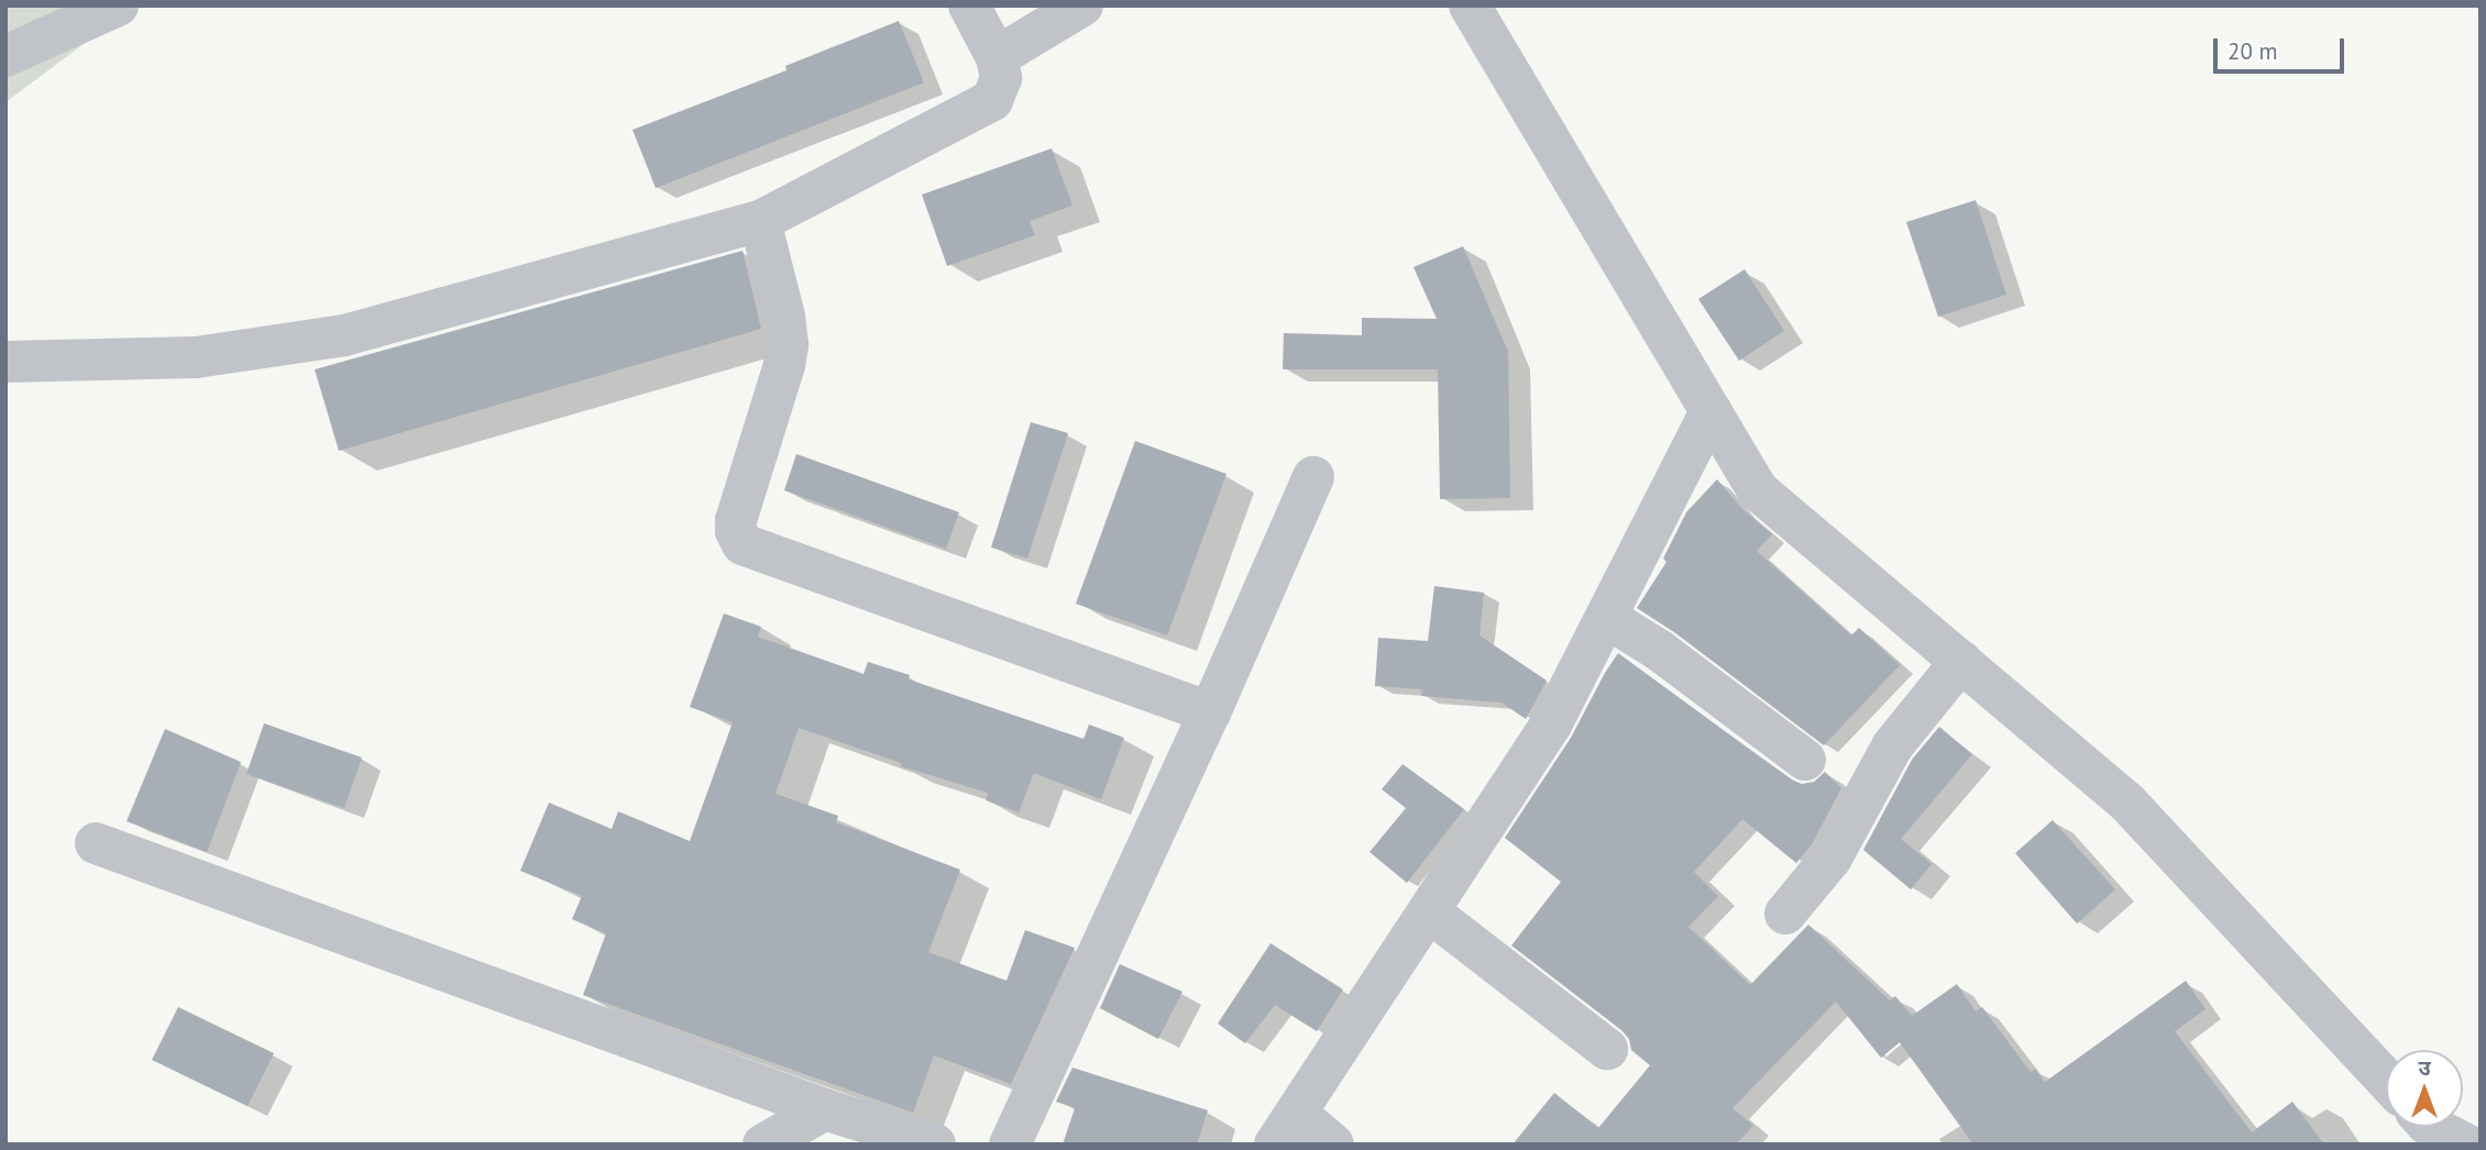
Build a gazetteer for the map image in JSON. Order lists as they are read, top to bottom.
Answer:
{
  "scale_bar": "20 m",
  "north": "top"
}
